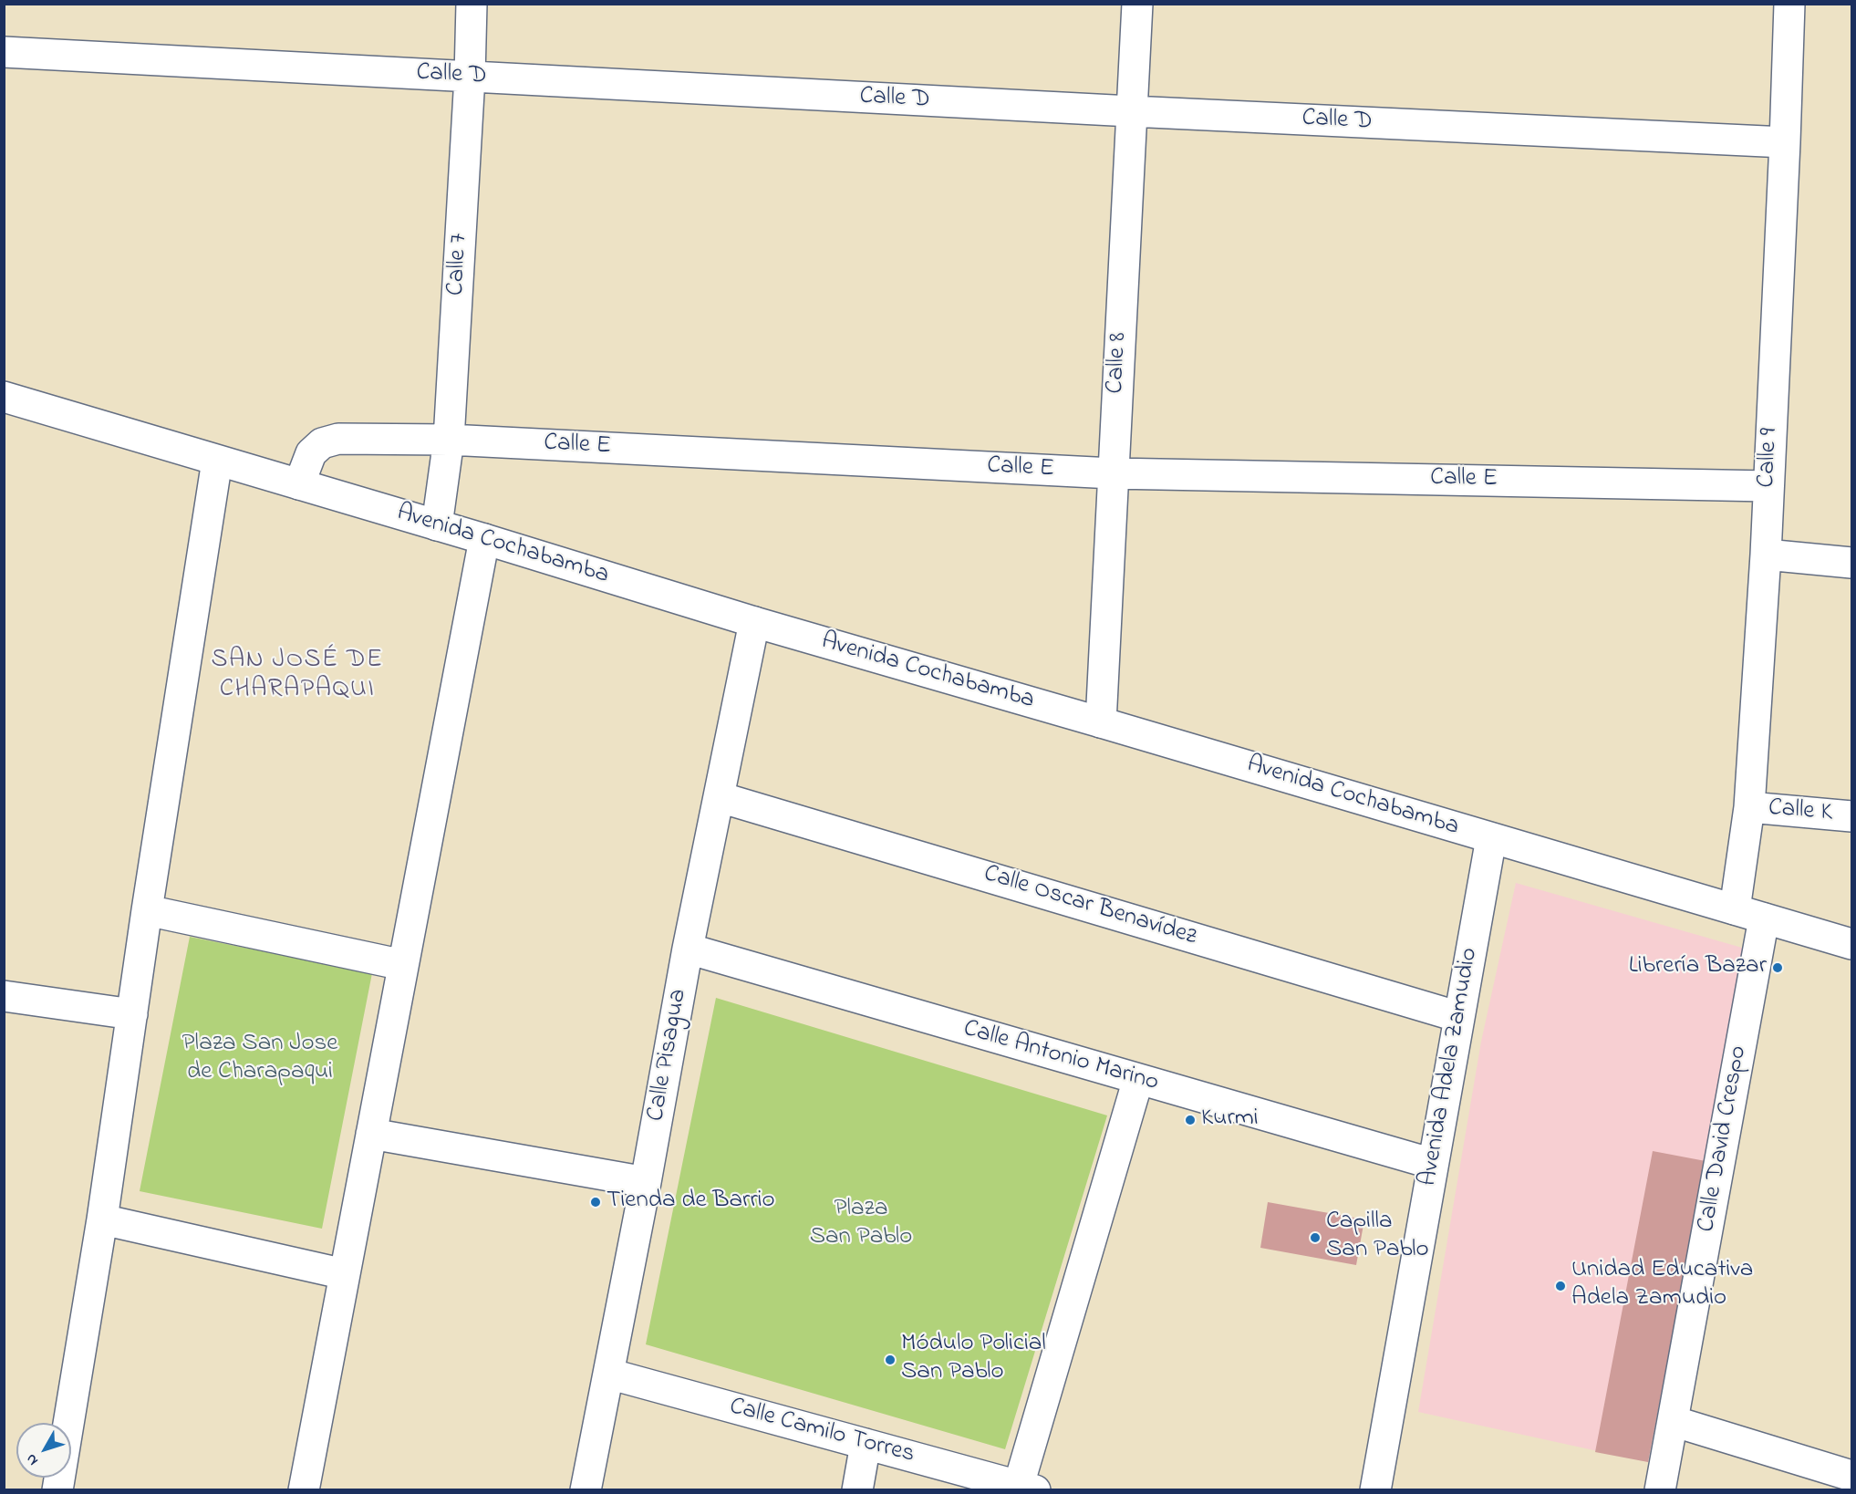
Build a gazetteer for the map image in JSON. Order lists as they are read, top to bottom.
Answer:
{
  "streets": {
    "street": [
      "Calle D",
      "Calle 7",
      "Calle 8",
      "Calle E",
      "Calle 9",
      "Avenida Cochabamba",
      "Calle K",
      "Calle Oscar Benavídez",
      "Calle Pisagua",
      "Calle Antonio Marino",
      "Avenida Adela Zamudio",
      "Calle David Crespo",
      "Calle Camilo Torres"
    ]
  },
  "crossings": [
    ["Calle D", "Calle 7"],
    ["Calle D", "Calle 8"],
    ["Calle D", "Calle 9"],
    ["Calle 7", "Calle E"],
    ["Calle 7", "Avenida Cochabamba"],
    ["Calle 8", "Calle E"],
    ["Calle 8", "Avenida Cochabamba"],
    ["Calle E", "Calle 9"],
    ["Calle E", "Avenida Cochabamba"],
    ["Calle 9", "Avenida Cochabamba"],
    ["Calle 9", "Calle K"],
    ["Avenida Cochabamba", "Calle Pisagua"],
    ["Avenida Cochabamba", "Avenida Adela Zamudio"],
    ["Avenida Cochabamba", "Calle David Crespo"],
    ["Calle Oscar Benavídez", "Calle Pisagua"],
    ["Calle Oscar Benavídez", "Avenida Adela Zamudio"],
    ["Calle Pisagua", "Calle Antonio Marino"],
    ["Calle Pisagua", "Calle Camilo Torres"],
    ["Calle Antonio Marino", "Avenida Adela Zamudio"]
  ],
  "districts": ["SAN JOSÉ DE CHARAPAQUI"],
  "parks": ["Plaza San Jose de Charapaqui", "Plaza San Pablo"],
  "places": [
    "Librería Bazar",
    "Kurmi",
    "Tienda de Barrio",
    "Capilla San Pablo",
    "Unidad Educativa Adela Zamudio",
    "Módulo Policial San Pablo"
  ],
  "north": "bottom left"
}
